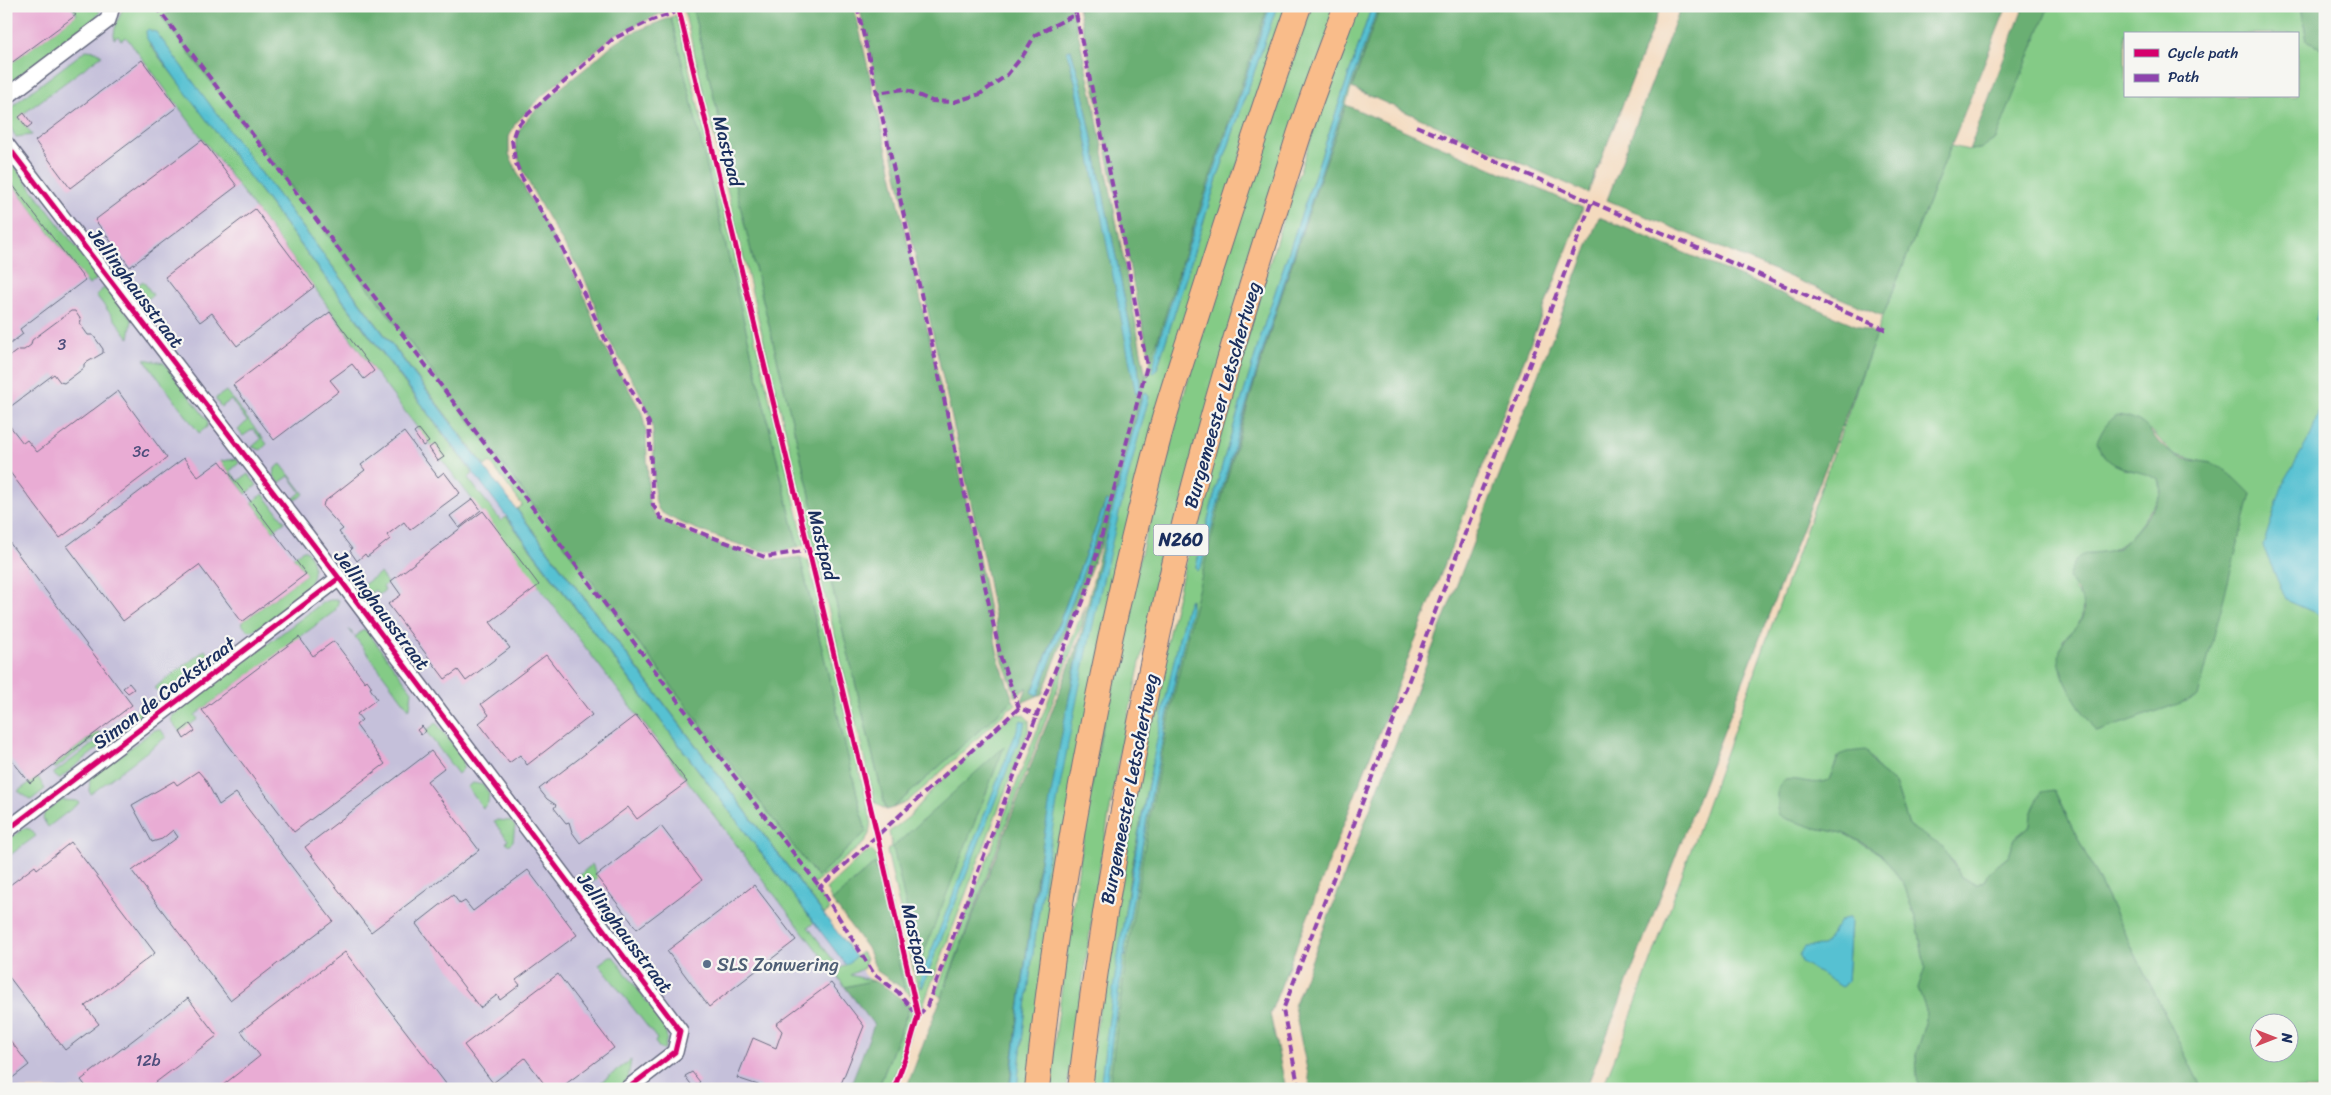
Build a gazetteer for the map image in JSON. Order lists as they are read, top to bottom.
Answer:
{
  "streets": {
    "main road": ["Burgemeester Letschertweg", "N260"],
    "street": ["Jellinghausstraat", "Simon de Cockstraat"],
    "cycle path": ["Mastpad"]
  },
  "crossings": [
    ["Jellinghausstraat", "Simon de Cockstraat"]
  ],
  "places": ["SLS Zonwering"],
  "house_numbers": ["3", "3c", "12b"],
  "legend": ["Cycle path", "Path"],
  "north": "right"
}
